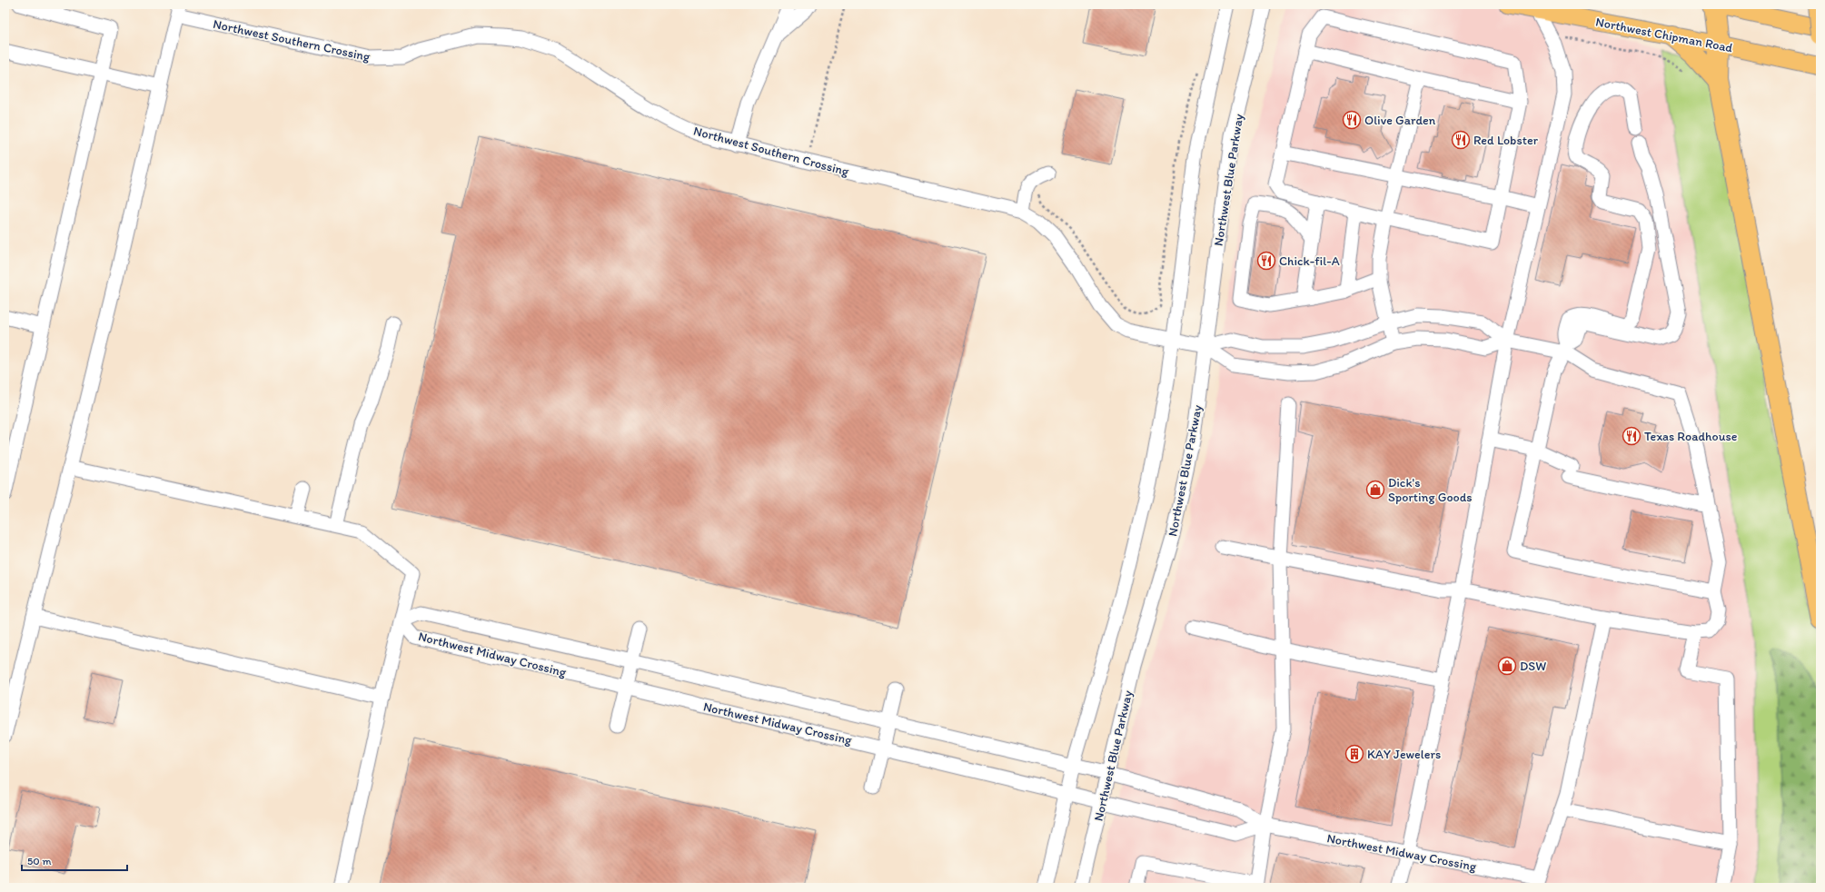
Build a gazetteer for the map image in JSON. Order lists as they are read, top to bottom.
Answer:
{
  "streets": {
    "main road": ["Northwest Chipman Road"],
    "street": ["Northwest Southern Crossing", "Northwest Blue Parkway", "Northwest Midway Crossing"]
  },
  "crossings": [
    ["Northwest Southern Crossing", "Northwest Blue Parkway"],
    ["Northwest Blue Parkway", "Northwest Midway Crossing"]
  ],
  "places": {
    "restaurant": [
      "Olive Garden",
      "Red Lobster",
      "Chick-fil-A",
      "Texas Roadhouse"
    ],
    "shop": ["Dick's Sporting Goods", "DSW"],
    "building": ["KAY Jewelers"]
  },
  "scale_bar": "50 m"
}
